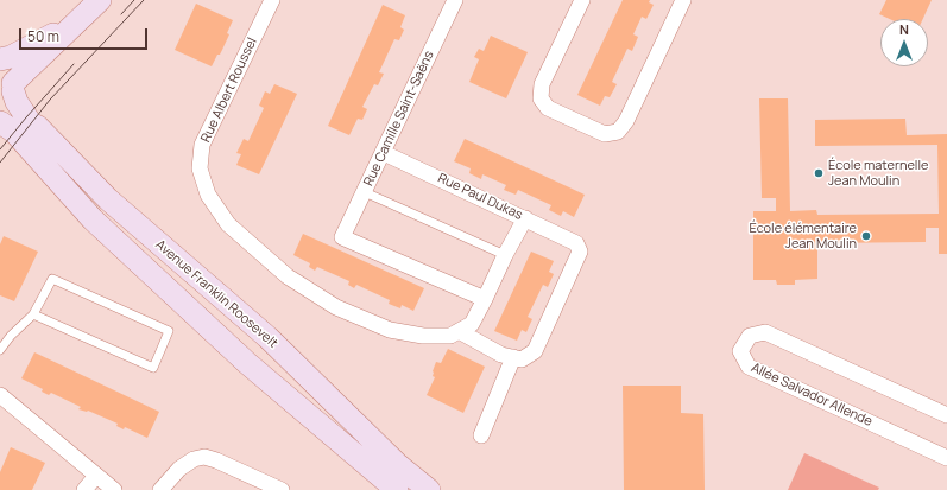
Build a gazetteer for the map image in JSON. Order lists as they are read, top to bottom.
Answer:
{
  "streets": {
    "street": [
      "Rue Albert Roussel",
      "Rue Camille Saint-Saëns",
      "Rue Paul Dukas",
      "Avenue Franklin Roosevelt",
      "Allée Salvador Allende"
    ]
  },
  "crossings": [
    ["Rue Camille Saint-Saëns", "Rue Paul Dukas"]
  ],
  "places": ["École maternelle Jean Moulin", "École élémentaire Jean Moulin"],
  "scale_bar": "50 m",
  "north": "top"
}
